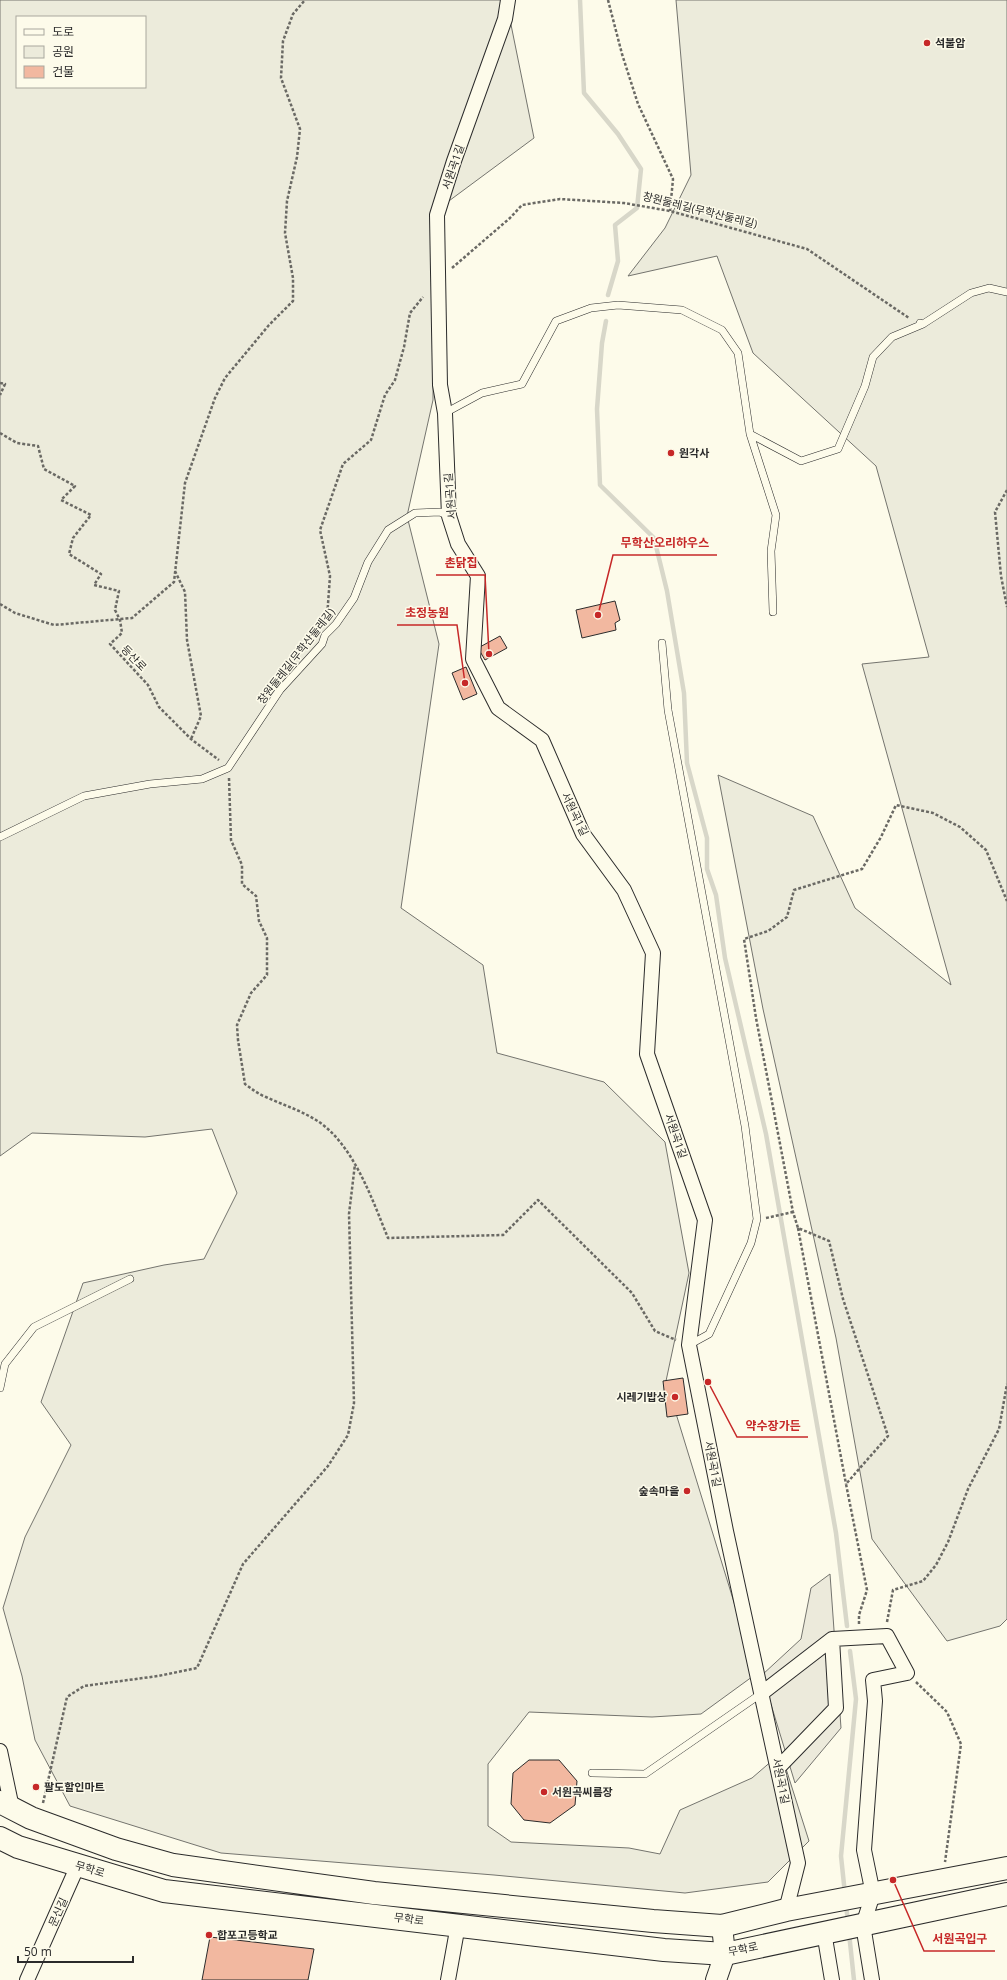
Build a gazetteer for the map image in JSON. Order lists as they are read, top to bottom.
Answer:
{
  "streets": {
    "main road": ["무학로"],
    "street": ["서원곡1길", "문신길"],
    "lane": ["창원둘레길(무학산둘레길)"],
    "path": ["등산로"]
  },
  "crossings": [
    ["서원곡1길", "창원둘레길(무학산둘레길)"],
    ["서원곡1길", "무학로"],
    ["창원둘레길(무학산둘레길)", "등산로"],
    ["무학로", "문신길"]
  ],
  "places": [
    "석불암",
    "원각사",
    "무학산오리하우스",
    "촌닭집",
    "초정농원",
    "약수장가든",
    "시레기밥상",
    "숲속마을",
    "팔도할인마트",
    "서원곡씨름장",
    "서원곡입구",
    "합포고등학교"
  ],
  "legend": ["도로", "공원", "건물"],
  "scale_bar": "50 m"
}
